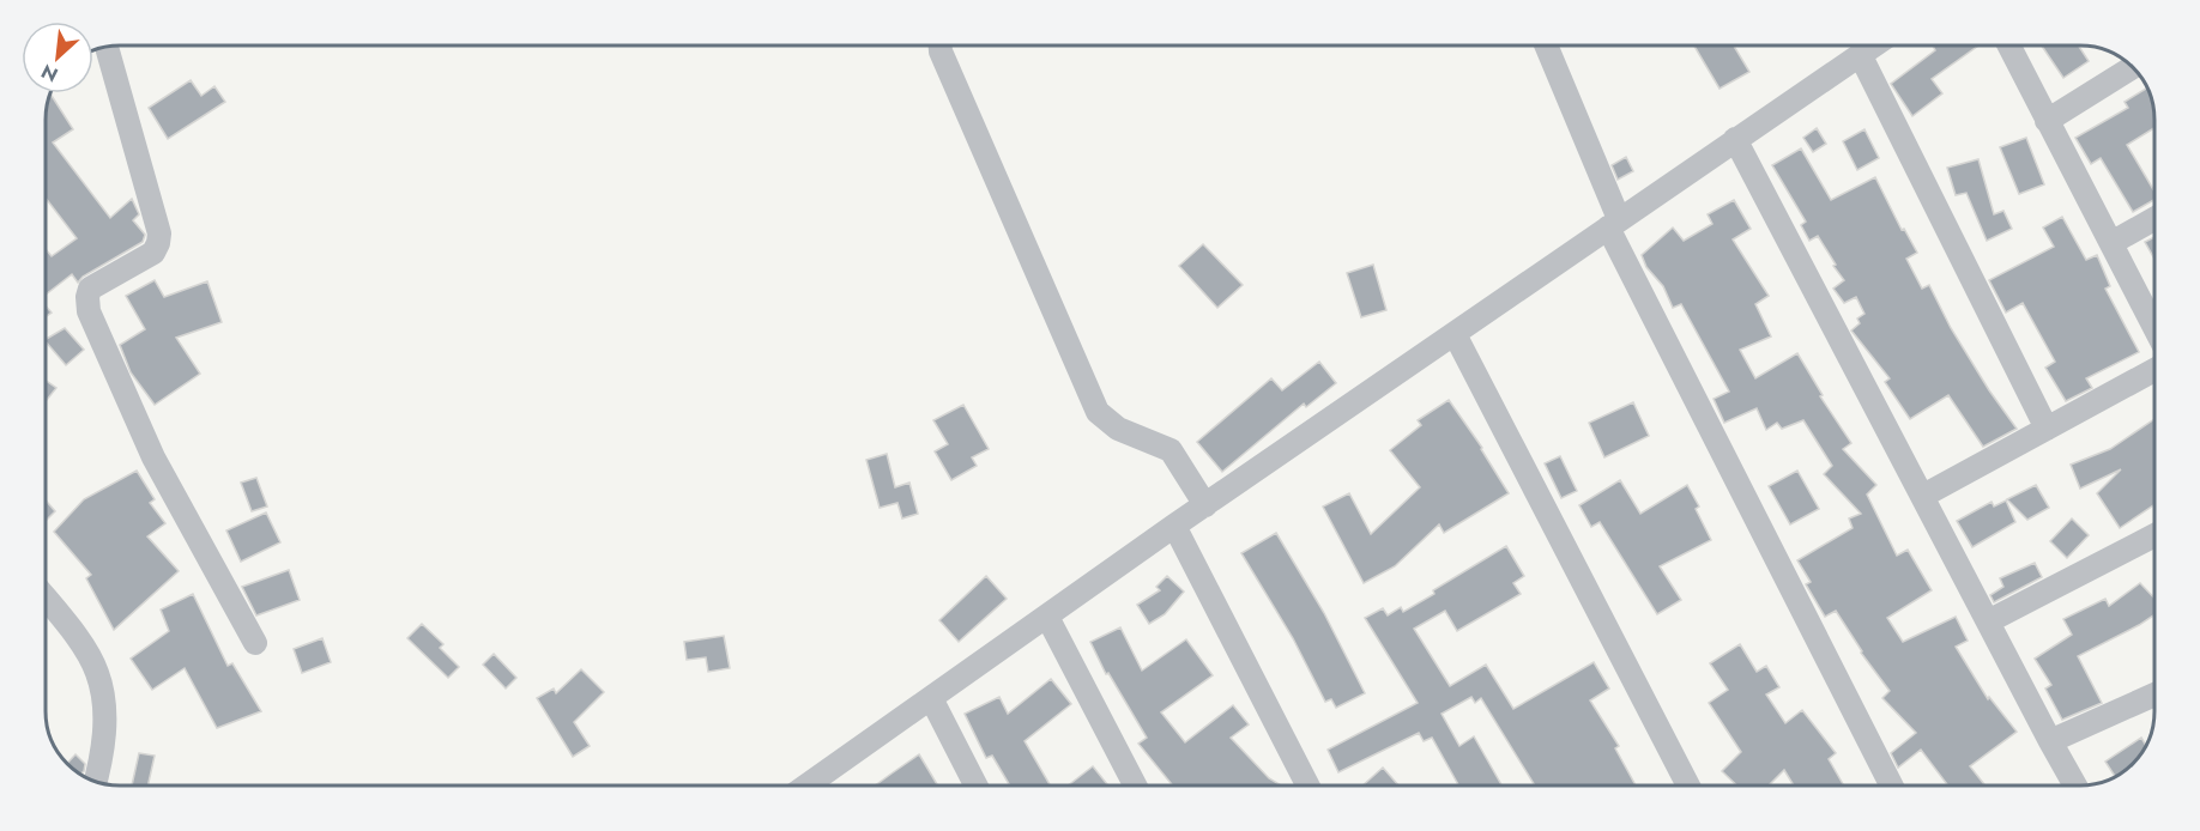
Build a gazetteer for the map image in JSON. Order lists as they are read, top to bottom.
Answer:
{
  "north": "bottom left"
}
